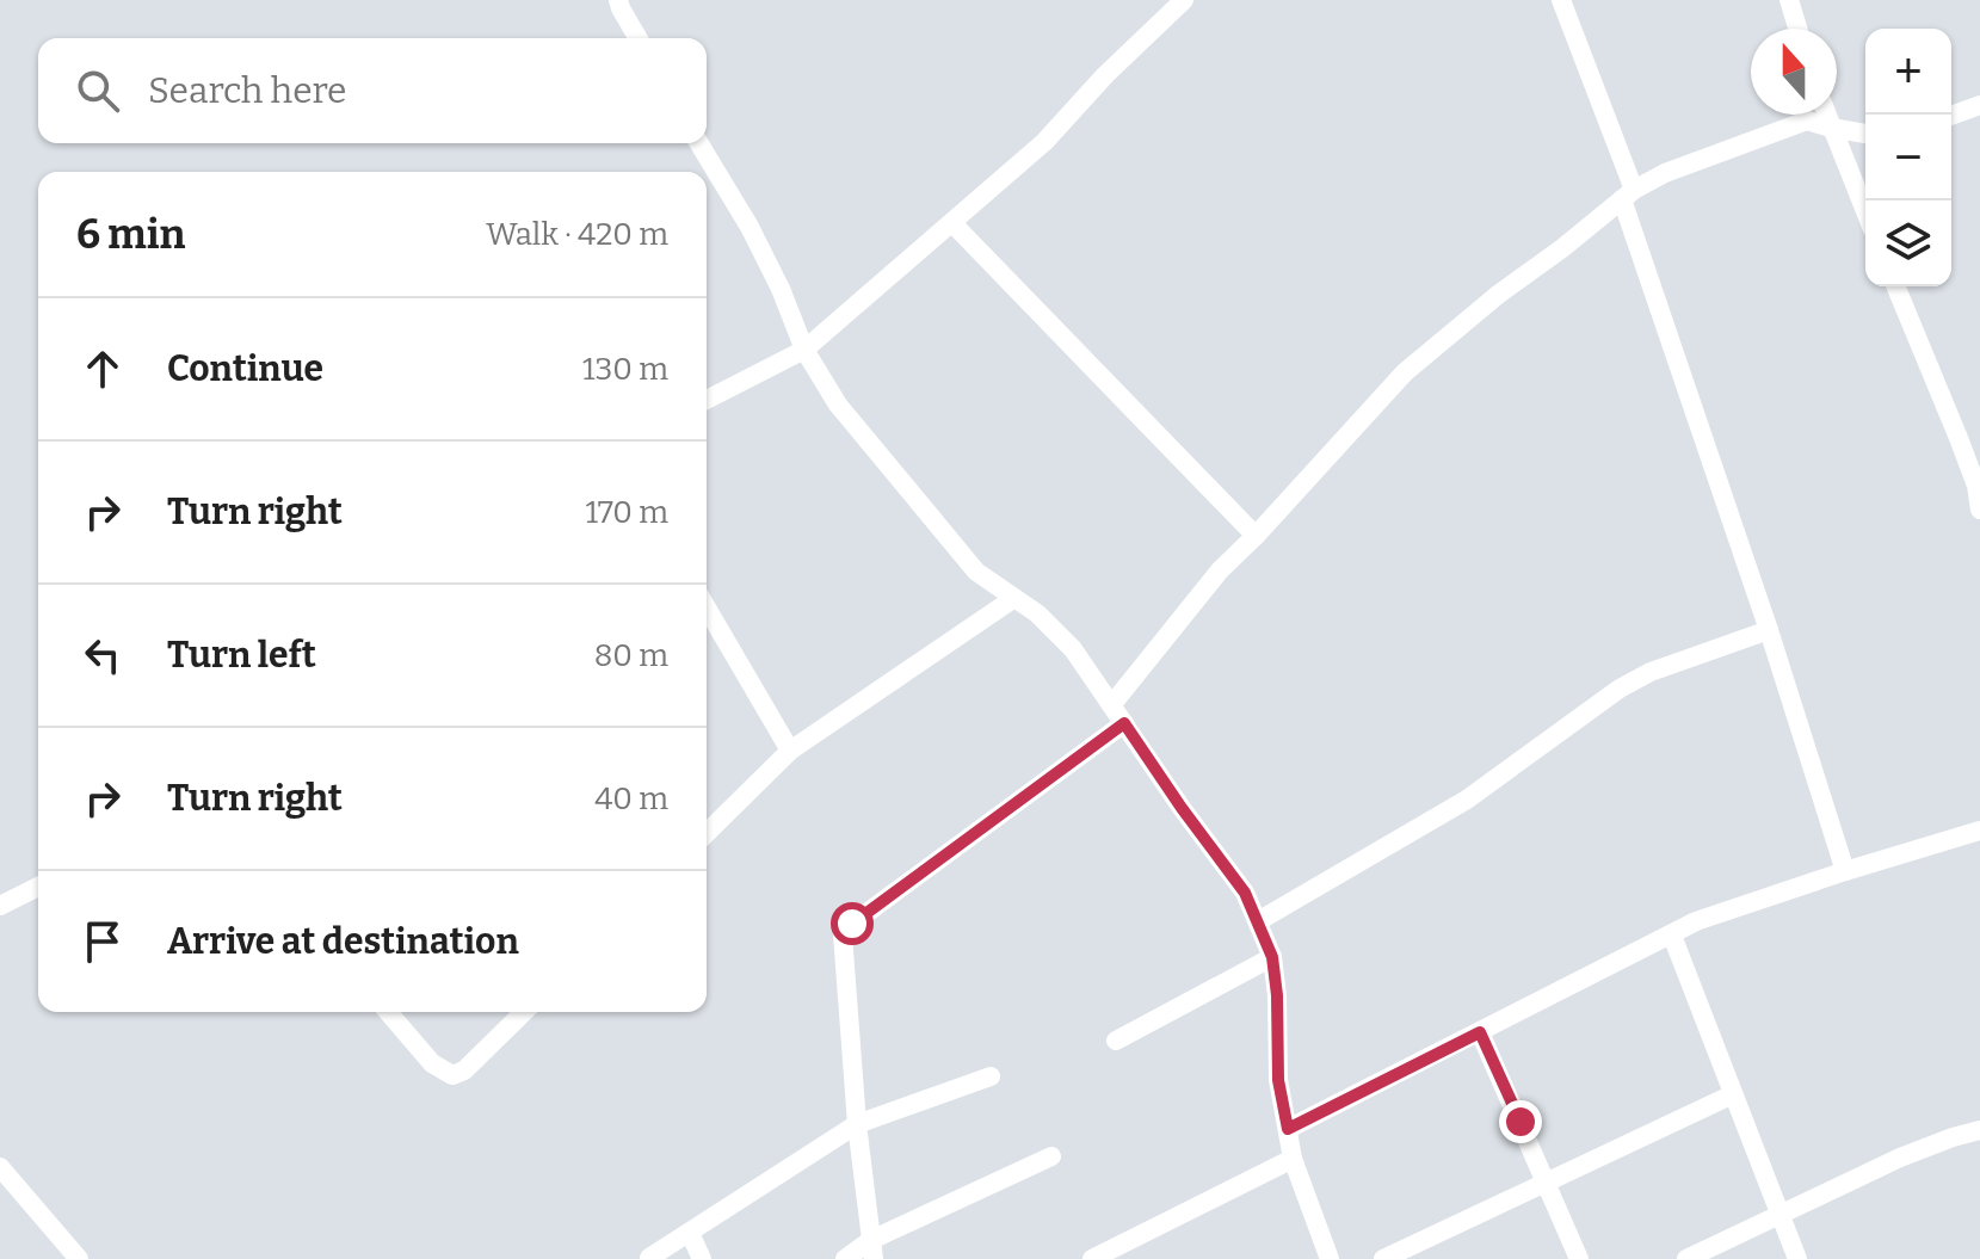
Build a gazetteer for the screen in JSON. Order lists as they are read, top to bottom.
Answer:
{
  "north": "top",
  "page": {
    "map_buttons": ["+", "−"],
    "search": "Search here",
    "heading": ["6 min", "Walk · 420 m"],
    "list": [
      ["Continue", "130 m"],
      ["Turn right", "170 m"],
      ["Turn left", "80 m"],
      ["Turn right", "40 m"],
      "Arrive at destination"
    ]
  }
}
